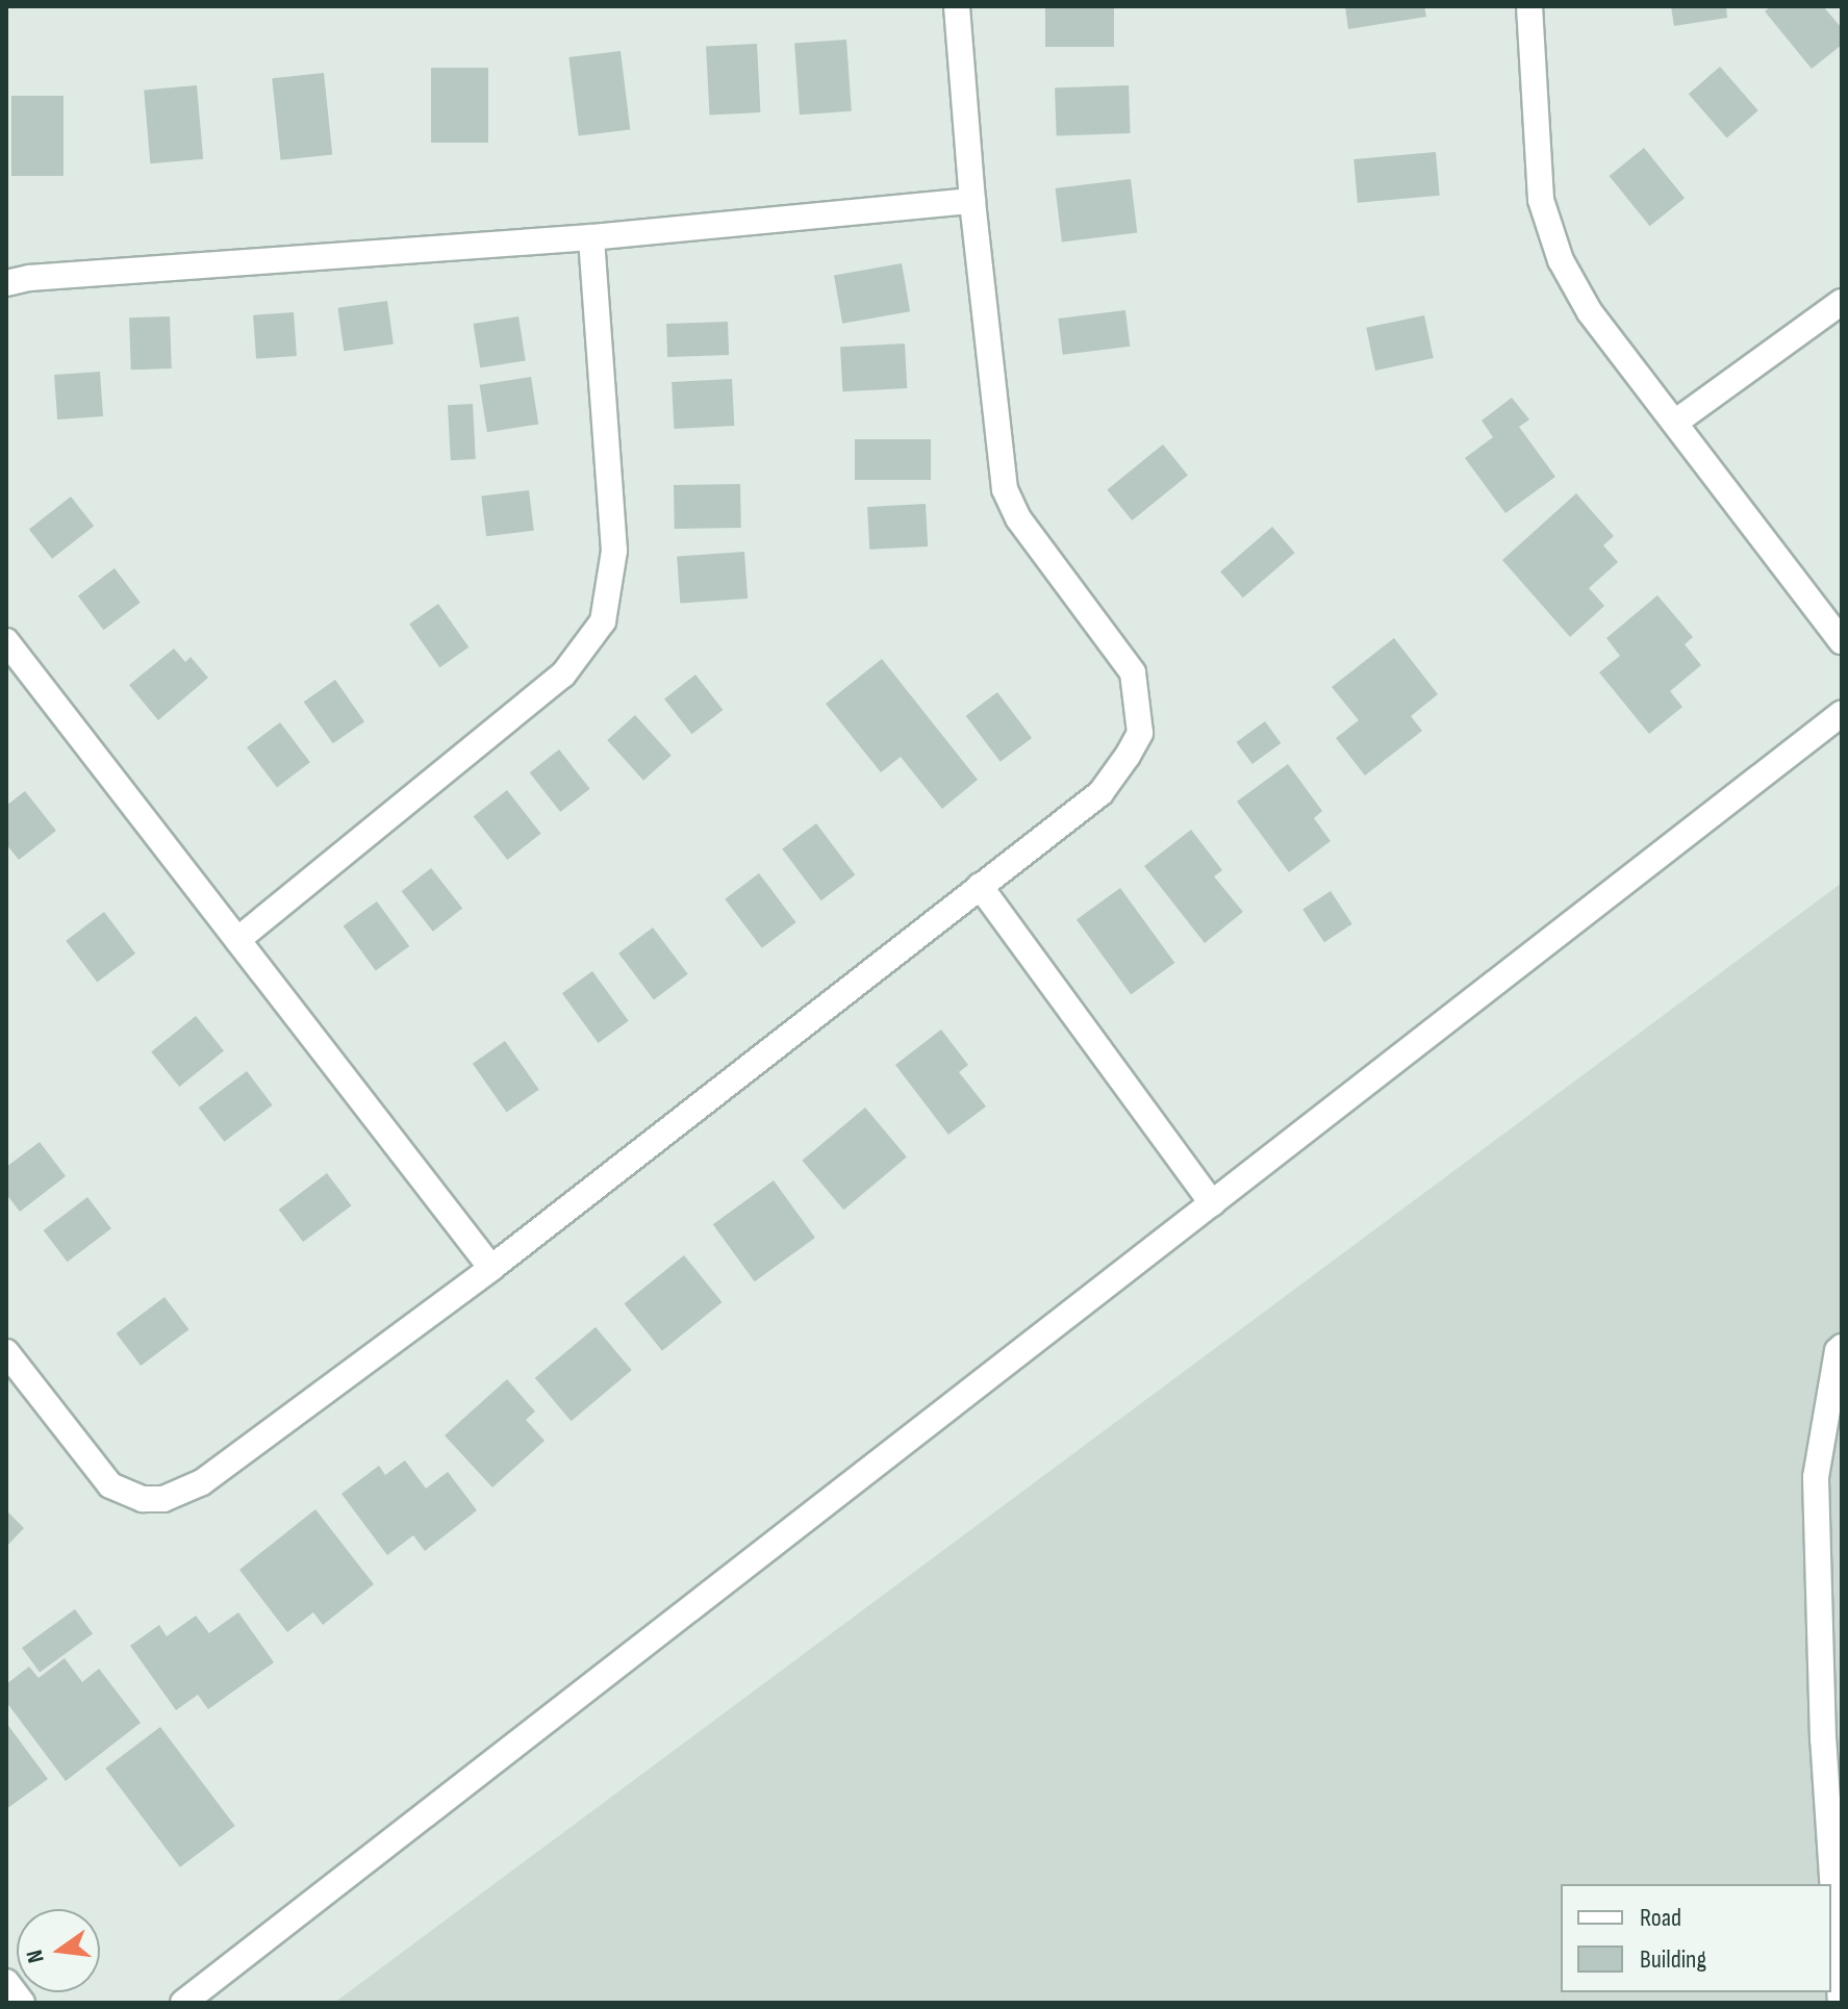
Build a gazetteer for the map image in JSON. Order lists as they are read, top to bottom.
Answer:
{
  "legend": ["Road", "Building"],
  "north": "left"
}
